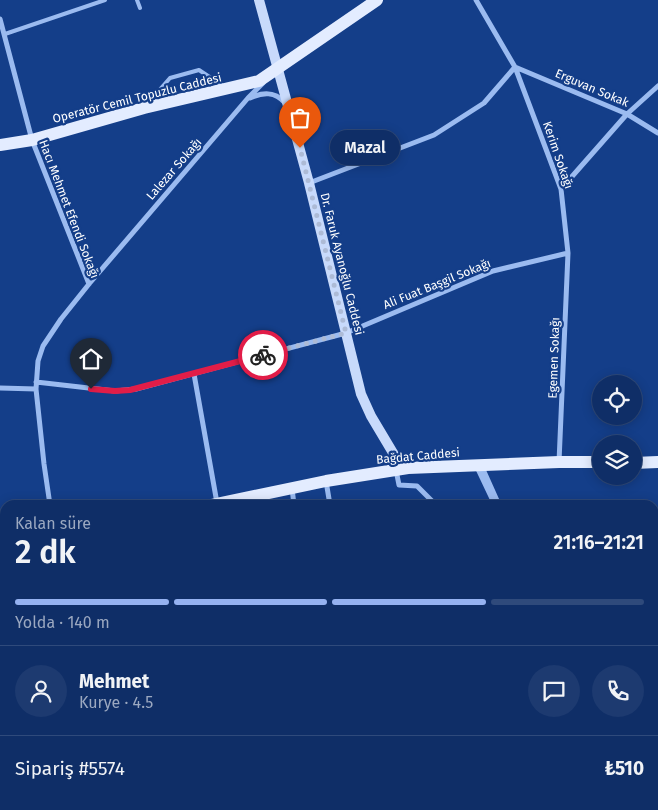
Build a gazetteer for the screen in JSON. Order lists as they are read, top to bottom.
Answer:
{
  "streets": {
    "main road": ["Operatör Cemil Topuzlu Caddesi", "Bağdat Caddesi"],
    "street": [
      "Erguvan Sokak",
      "Kerim Sokağı",
      "Lalezar Sokağı",
      "Hacı Mehmet Efendi Sokağı",
      "Dr. Faruk Ayanoğlu Caddesi",
      "Ali Fuat Başgil Sokağı",
      "Egemen Sokağı"
    ]
  },
  "crossings": [
    ["Erguvan Sokak", "Kerim Sokağı"],
    ["Operatör Cemil Topuzlu Caddesi", "Lalezar Sokağı"],
    ["Operatör Cemil Topuzlu Caddesi", "Hacı Mehmet Efendi Sokağı"],
    ["Operatör Cemil Topuzlu Caddesi", "Dr. Faruk Ayanoğlu Caddesi"],
    ["Kerim Sokağı", "Ali Fuat Başgil Sokağı"],
    ["Kerim Sokağı", "Egemen Sokağı"],
    ["Lalezar Sokağı", "Hacı Mehmet Efendi Sokağı"],
    ["Lalezar Sokağı", "Dr. Faruk Ayanoğlu Caddesi"],
    ["Hacı Mehmet Efendi Sokağı", "Ali Fuat Başgil Sokağı"],
    ["Dr. Faruk Ayanoğlu Caddesi", "Ali Fuat Başgil Sokağı"],
    ["Dr. Faruk Ayanoğlu Caddesi", "Bağdat Caddesi"],
    ["Ali Fuat Başgil Sokağı", "Egemen Sokağı"],
    ["Egemen Sokağı", "Bağdat Caddesi"]
  ],
  "places": ["Mazal"],
  "page": {
    "bubble": "Mazal",
    "heading": ["2 dk", "Kalan süre", "21:16–21:21"],
    "panel": [
      "Mehmet",
      "Kurye · 4.5",
      "Sipariş #5574",
      "₺510"
    ],
    "bar": "Yolda · 140 m"
  }
}
